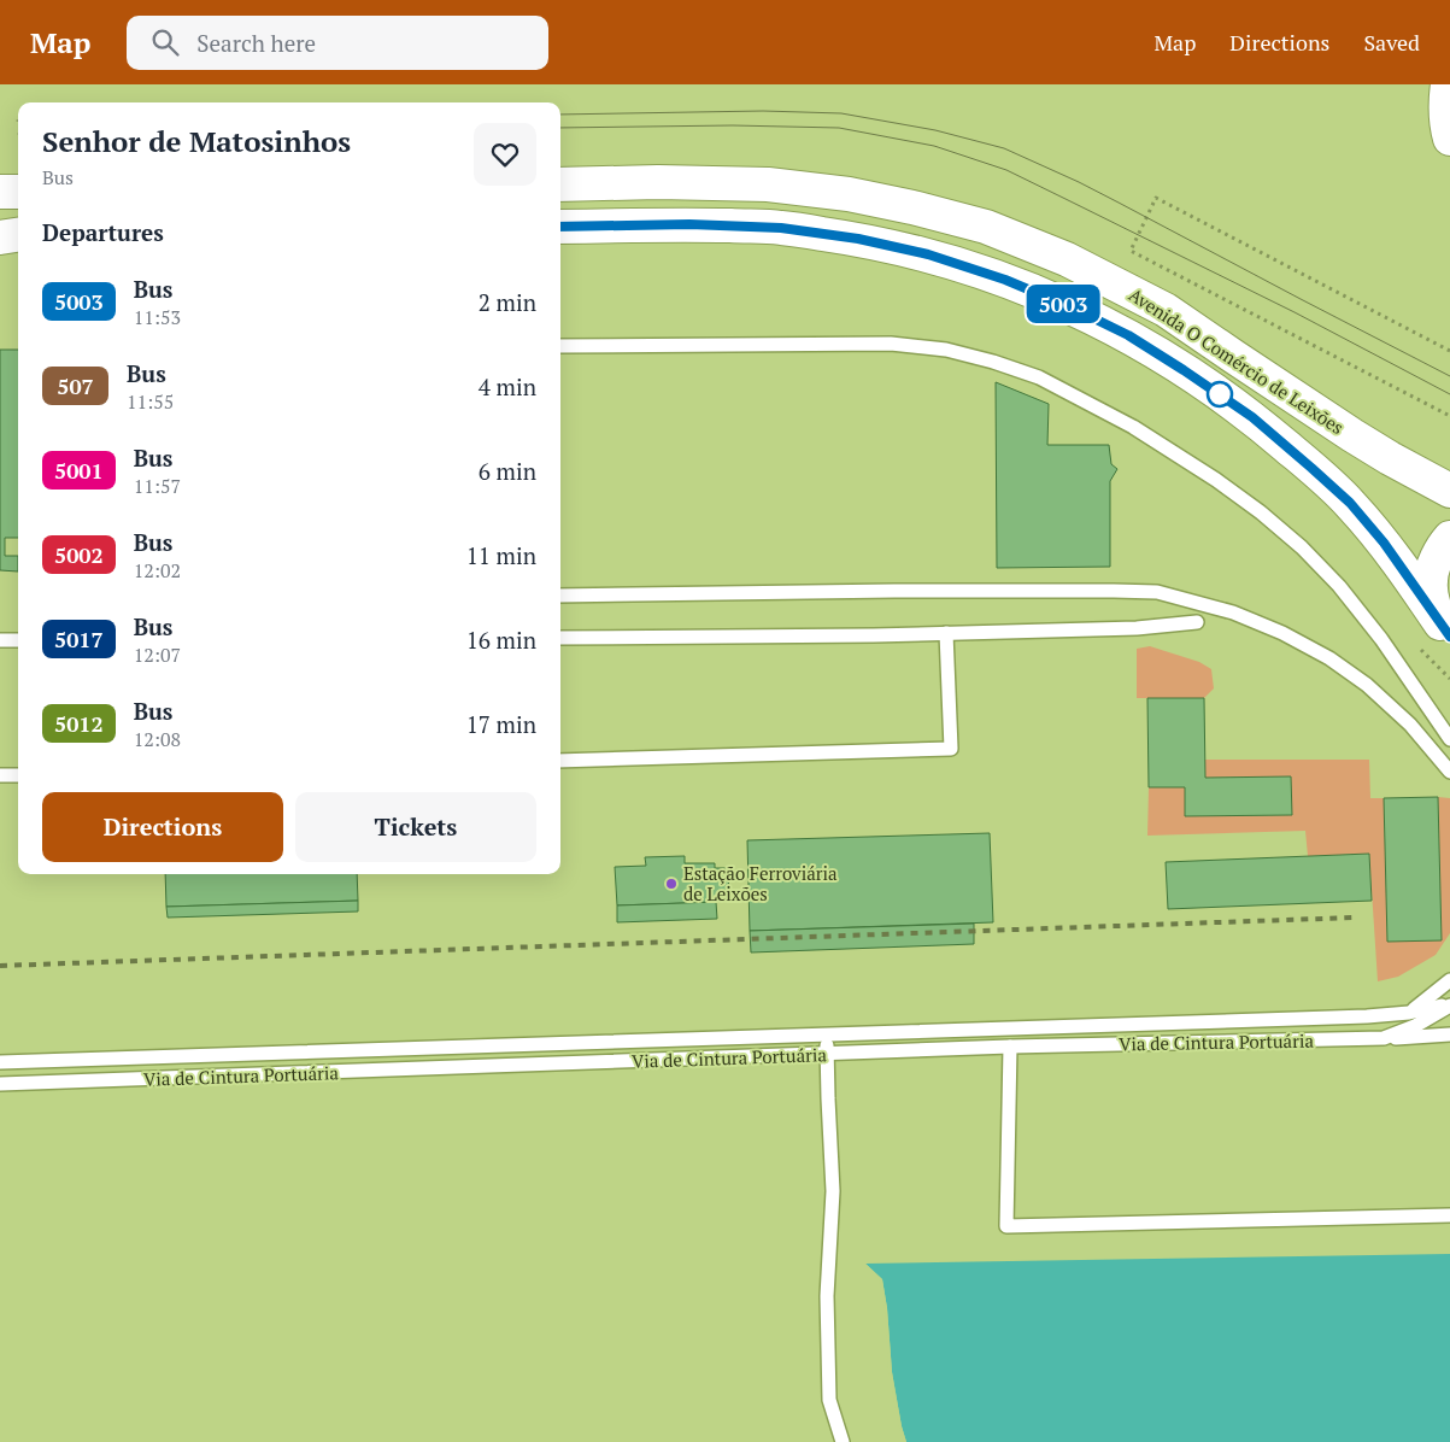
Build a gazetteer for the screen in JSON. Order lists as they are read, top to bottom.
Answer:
{
  "streets": {
    "main road": ["Avenida O Comércio de Leixões"],
    "lane": ["Via de Cintura Portuária"]
  },
  "places": ["Estação Ferroviária de Leixões"],
  "lines": ["bus line 5003"],
  "page": {
    "header": "Map",
    "search": "Search here",
    "nav": ["Map", "Directions", "Saved"],
    "on_map": "5003",
    "heading": [
      ["Senhor de Matosinhos", "Bus"],
      "Departures"
    ],
    "list": [
      {
        "mark": "5003",
        "name": "Bus",
        "note": "11:53",
        "value": "2 min"
      },
      {
        "mark": "507",
        "name": "Bus",
        "note": "11:55",
        "value": "4 min"
      },
      {
        "mark": "5001",
        "name": "Bus",
        "note": "11:57",
        "value": "6 min"
      },
      {
        "mark": "5002",
        "name": "Bus",
        "note": "12:02",
        "value": "11 min"
      },
      {
        "mark": "5017",
        "name": "Bus",
        "note": "12:07",
        "value": "16 min"
      },
      {
        "mark": "5012",
        "name": "Bus",
        "note": "12:08",
        "value": "17 min"
      }
    ],
    "buttons": ["Directions", "Tickets"]
  }
}
